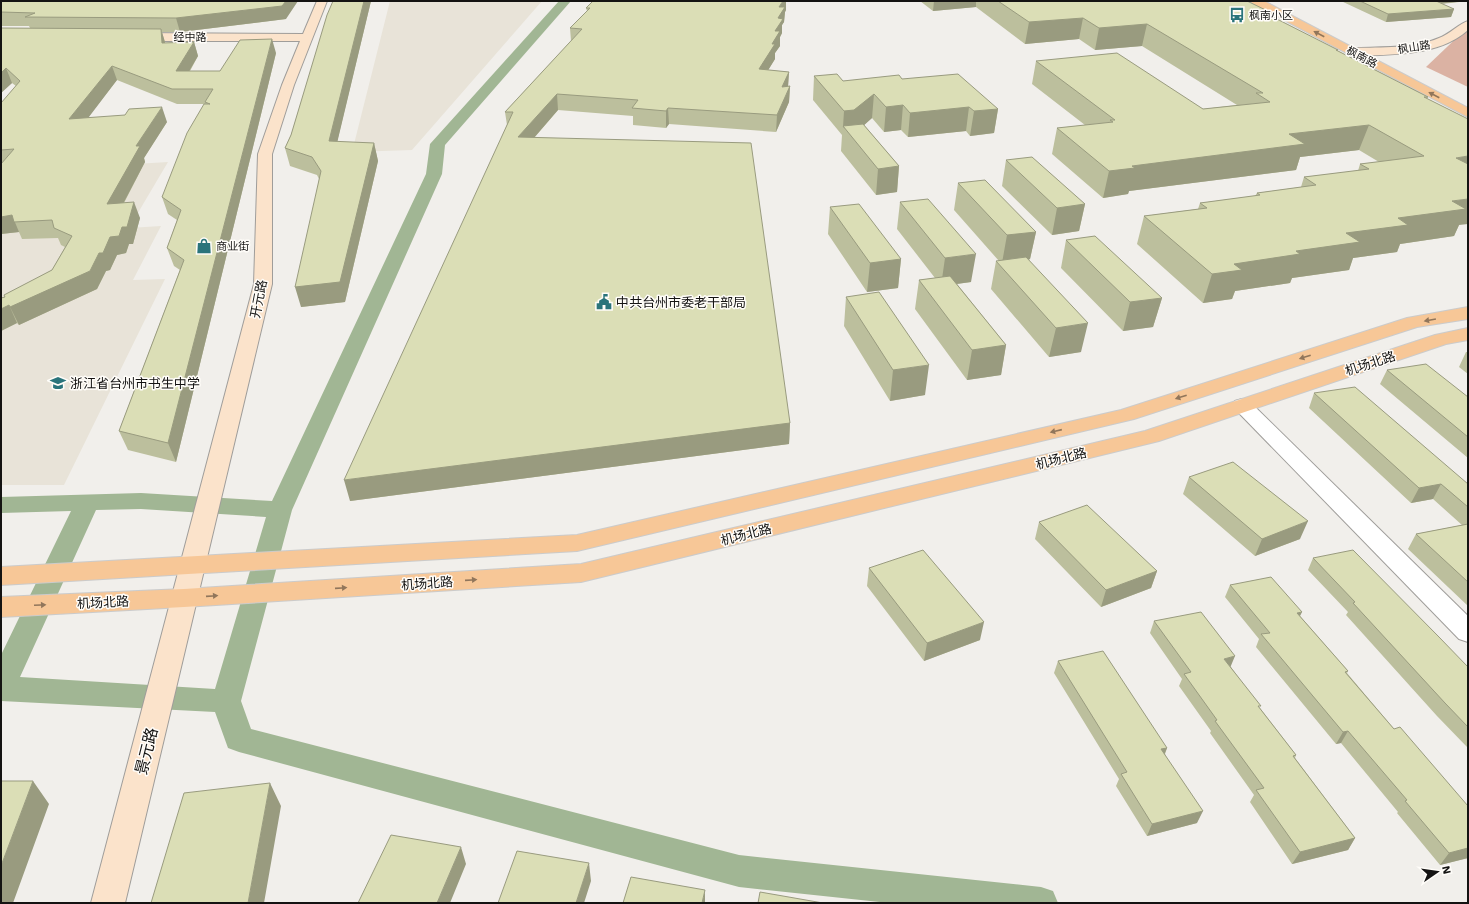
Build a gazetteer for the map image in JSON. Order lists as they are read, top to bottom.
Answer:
{
  "streets": {
    "main road": [
      "经中路",
      "枫山路",
      "枫南路",
      "开元路",
      "机场北路",
      "景元路"
    ]
  },
  "crossings": [
    ["经中路", "开元路"],
    ["枫山路", "枫南路"],
    ["开元路", "机场北路"],
    ["开元路", "景元路"],
    ["机场北路", "景元路"]
  ],
  "places": {
    "bus stop": ["枫南小区"],
    "shop": ["商业街"],
    "public building": ["中共台州市委老干部局"],
    "school or university": ["浙江省台州市书生中学"]
  },
  "north": "right"
}
